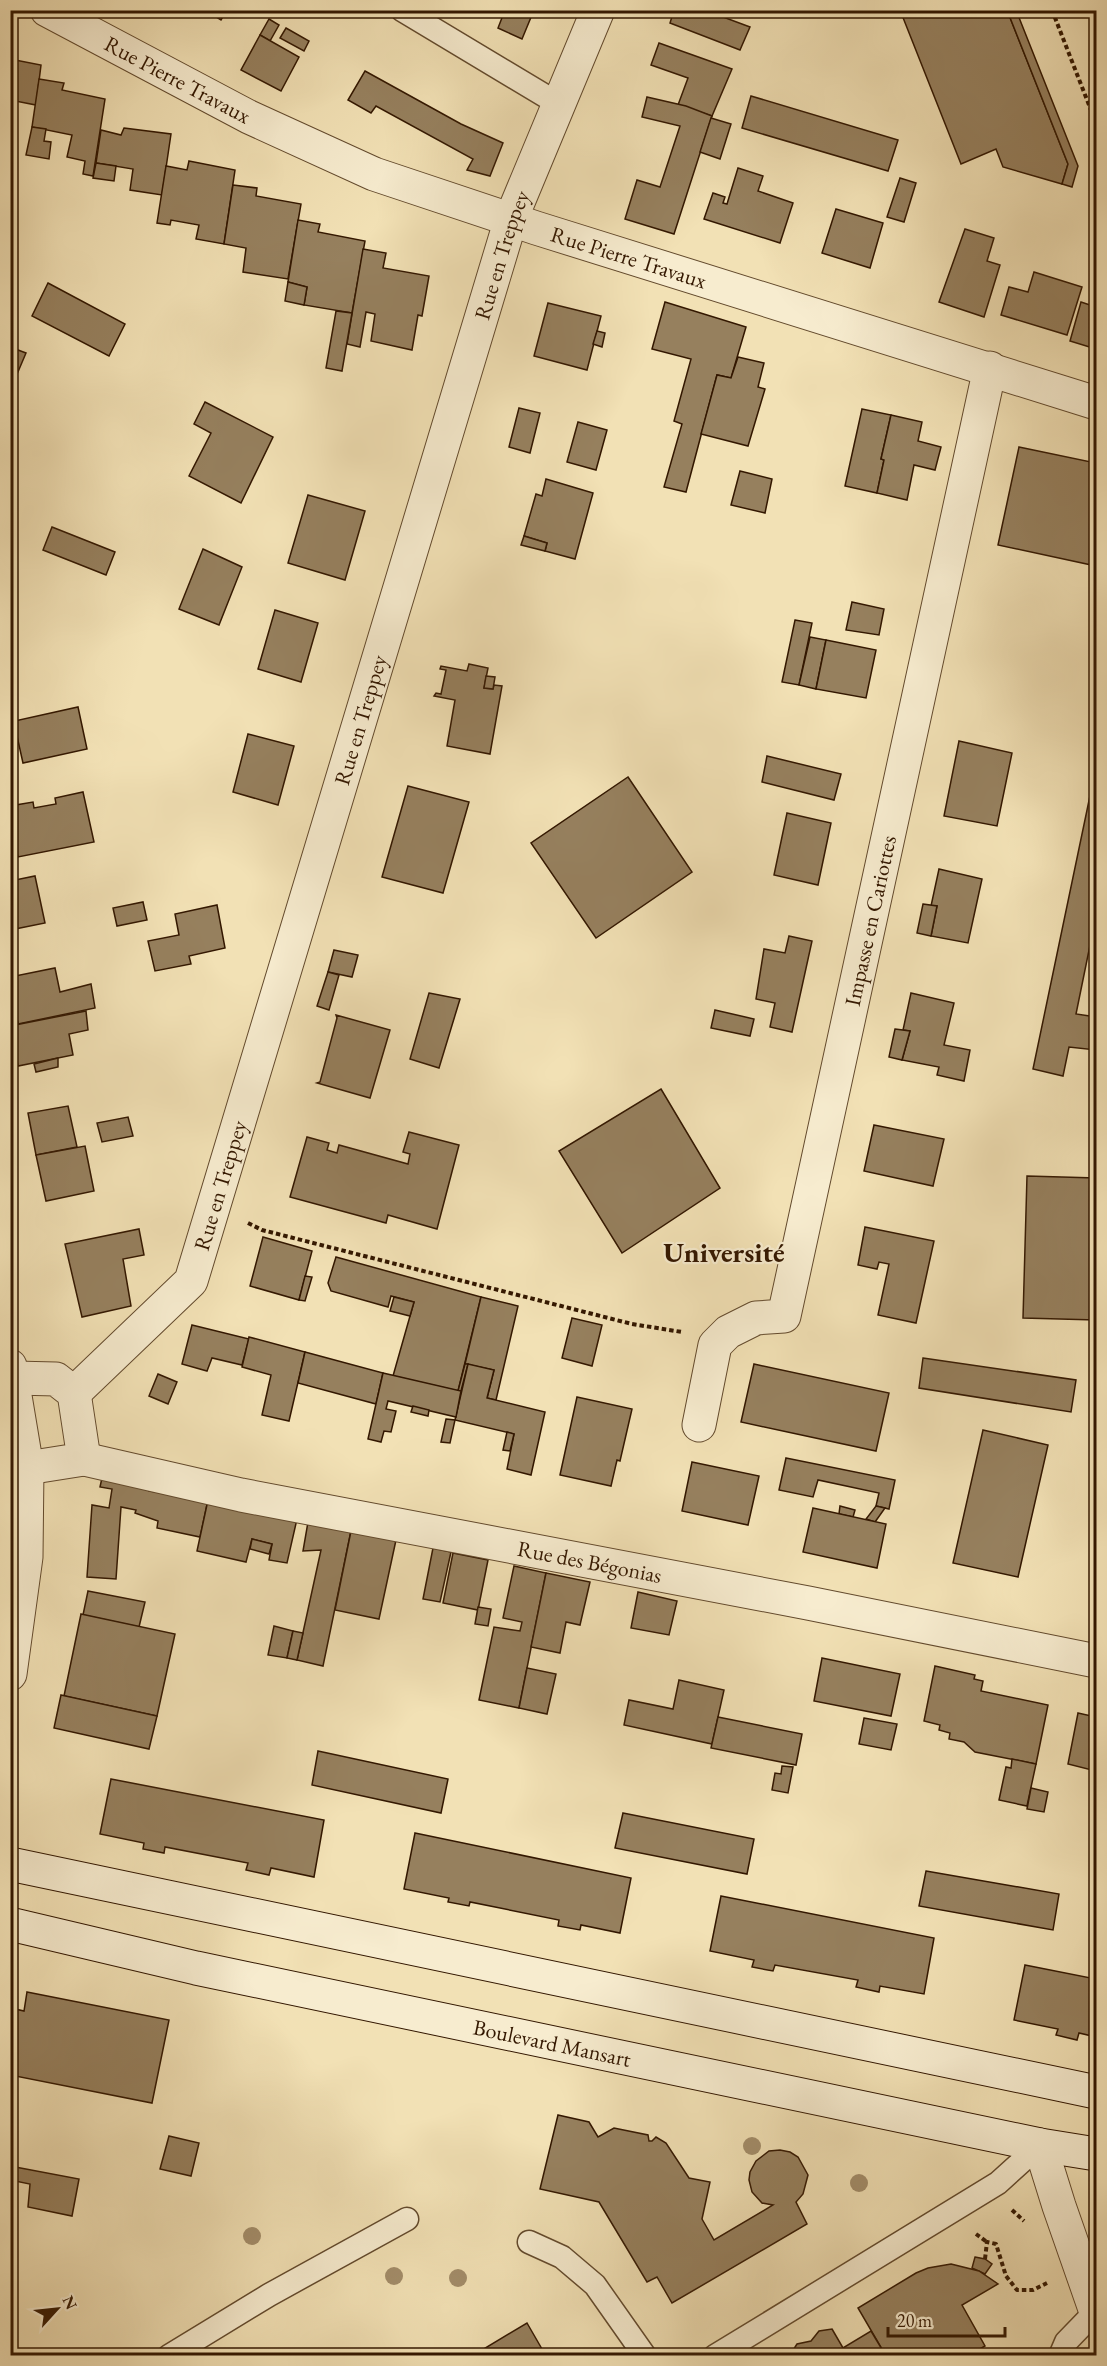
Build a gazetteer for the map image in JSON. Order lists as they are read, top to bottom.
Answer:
{
  "streets": {
    "street": [
      "Rue Pierre Travaux",
      "Rue en Treppey",
      "Impasse en Cariottes",
      "Rue des Bégonias",
      "Boulevard Mansart"
    ]
  },
  "crossings": [
    ["Rue Pierre Travaux", "Rue en Treppey"],
    ["Rue Pierre Travaux", "Impasse en Cariottes"]
  ],
  "districts": ["Université"],
  "scale_bar": "20 m",
  "north": "top right"
}
